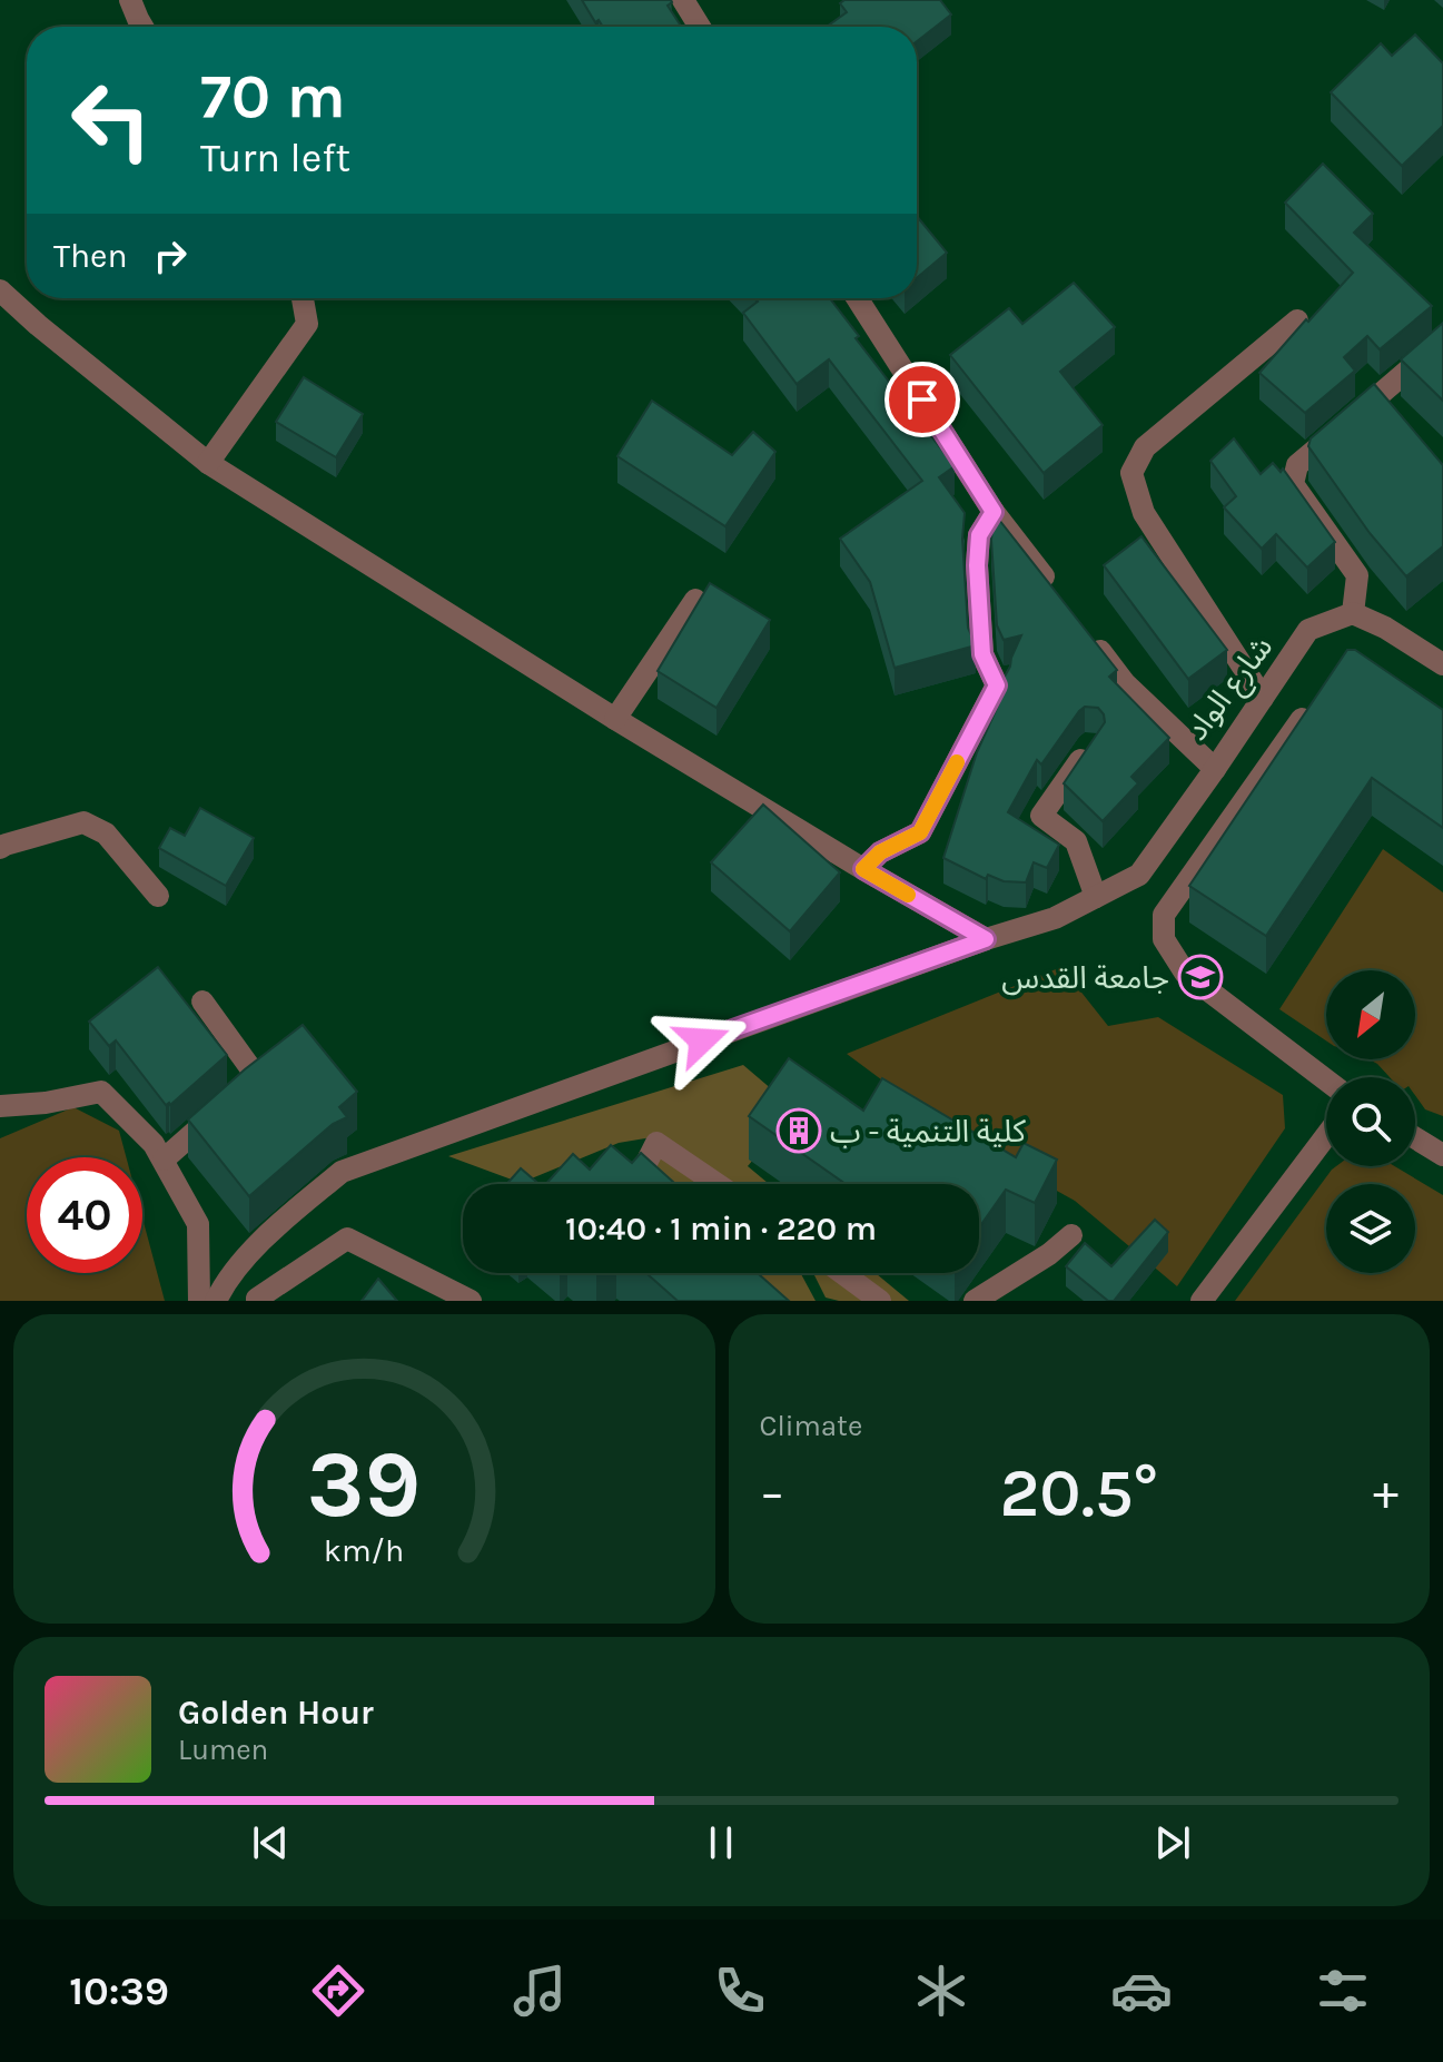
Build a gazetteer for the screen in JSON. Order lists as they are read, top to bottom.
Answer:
{
  "streets": {
    "street": ["شارع الواد"]
  },
  "places": {
    "school or university": ["جامعة القدس"],
    "building": ["كلية التنمية - ب"]
  },
  "north": "bottom left",
  "page": {
    "turn": ["70 m", "Turn left"],
    "then": "Then",
    "limit": "40",
    "trip": "10:40 · 1 min · 220 m",
    "tile": "Climate",
    "heat": ["−", "20.5°", "+"],
    "song": ["Golden Hour", "Lumen"],
    "tabs": "10:39",
    "gauge": ["39", "km/h"]
  }
}
